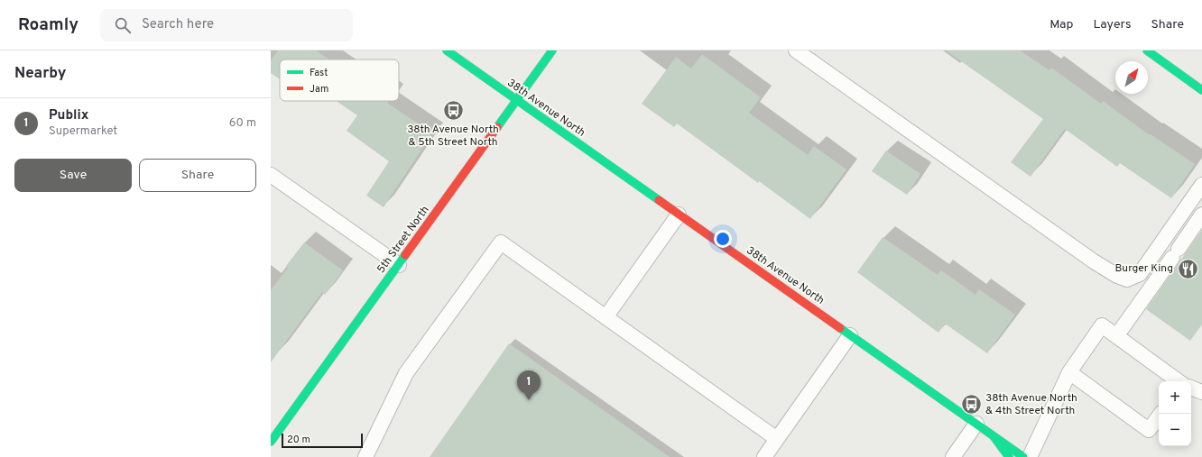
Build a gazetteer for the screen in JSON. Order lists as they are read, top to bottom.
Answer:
{
  "streets": {
    "main road": ["38th Avenue North", "5th Street North"]
  },
  "crossings": [
    ["38th Avenue North", "5th Street North"]
  ],
  "places": {
    "bus stop": ["38th Avenue North & 5th Street North", "38th Avenue North & 4th Street North"],
    "restaurant": ["Burger King"]
  },
  "legend": ["Fast", "Jam"],
  "scale_bar": "20 m",
  "north": "top right",
  "page": {
    "header": "Roamly",
    "search": "Search here",
    "nav": ["Map", "Layers", "Share"],
    "heading": "Nearby",
    "list": [
      {
        "mark": "1",
        "name": "Publix",
        "note": "Supermarket",
        "value": "60 m"
      }
    ],
    "buttons": ["Save", "Share"],
    "pins": "1",
    "map_buttons": ["+", "−"],
    "scale": "20 m"
  }
}
